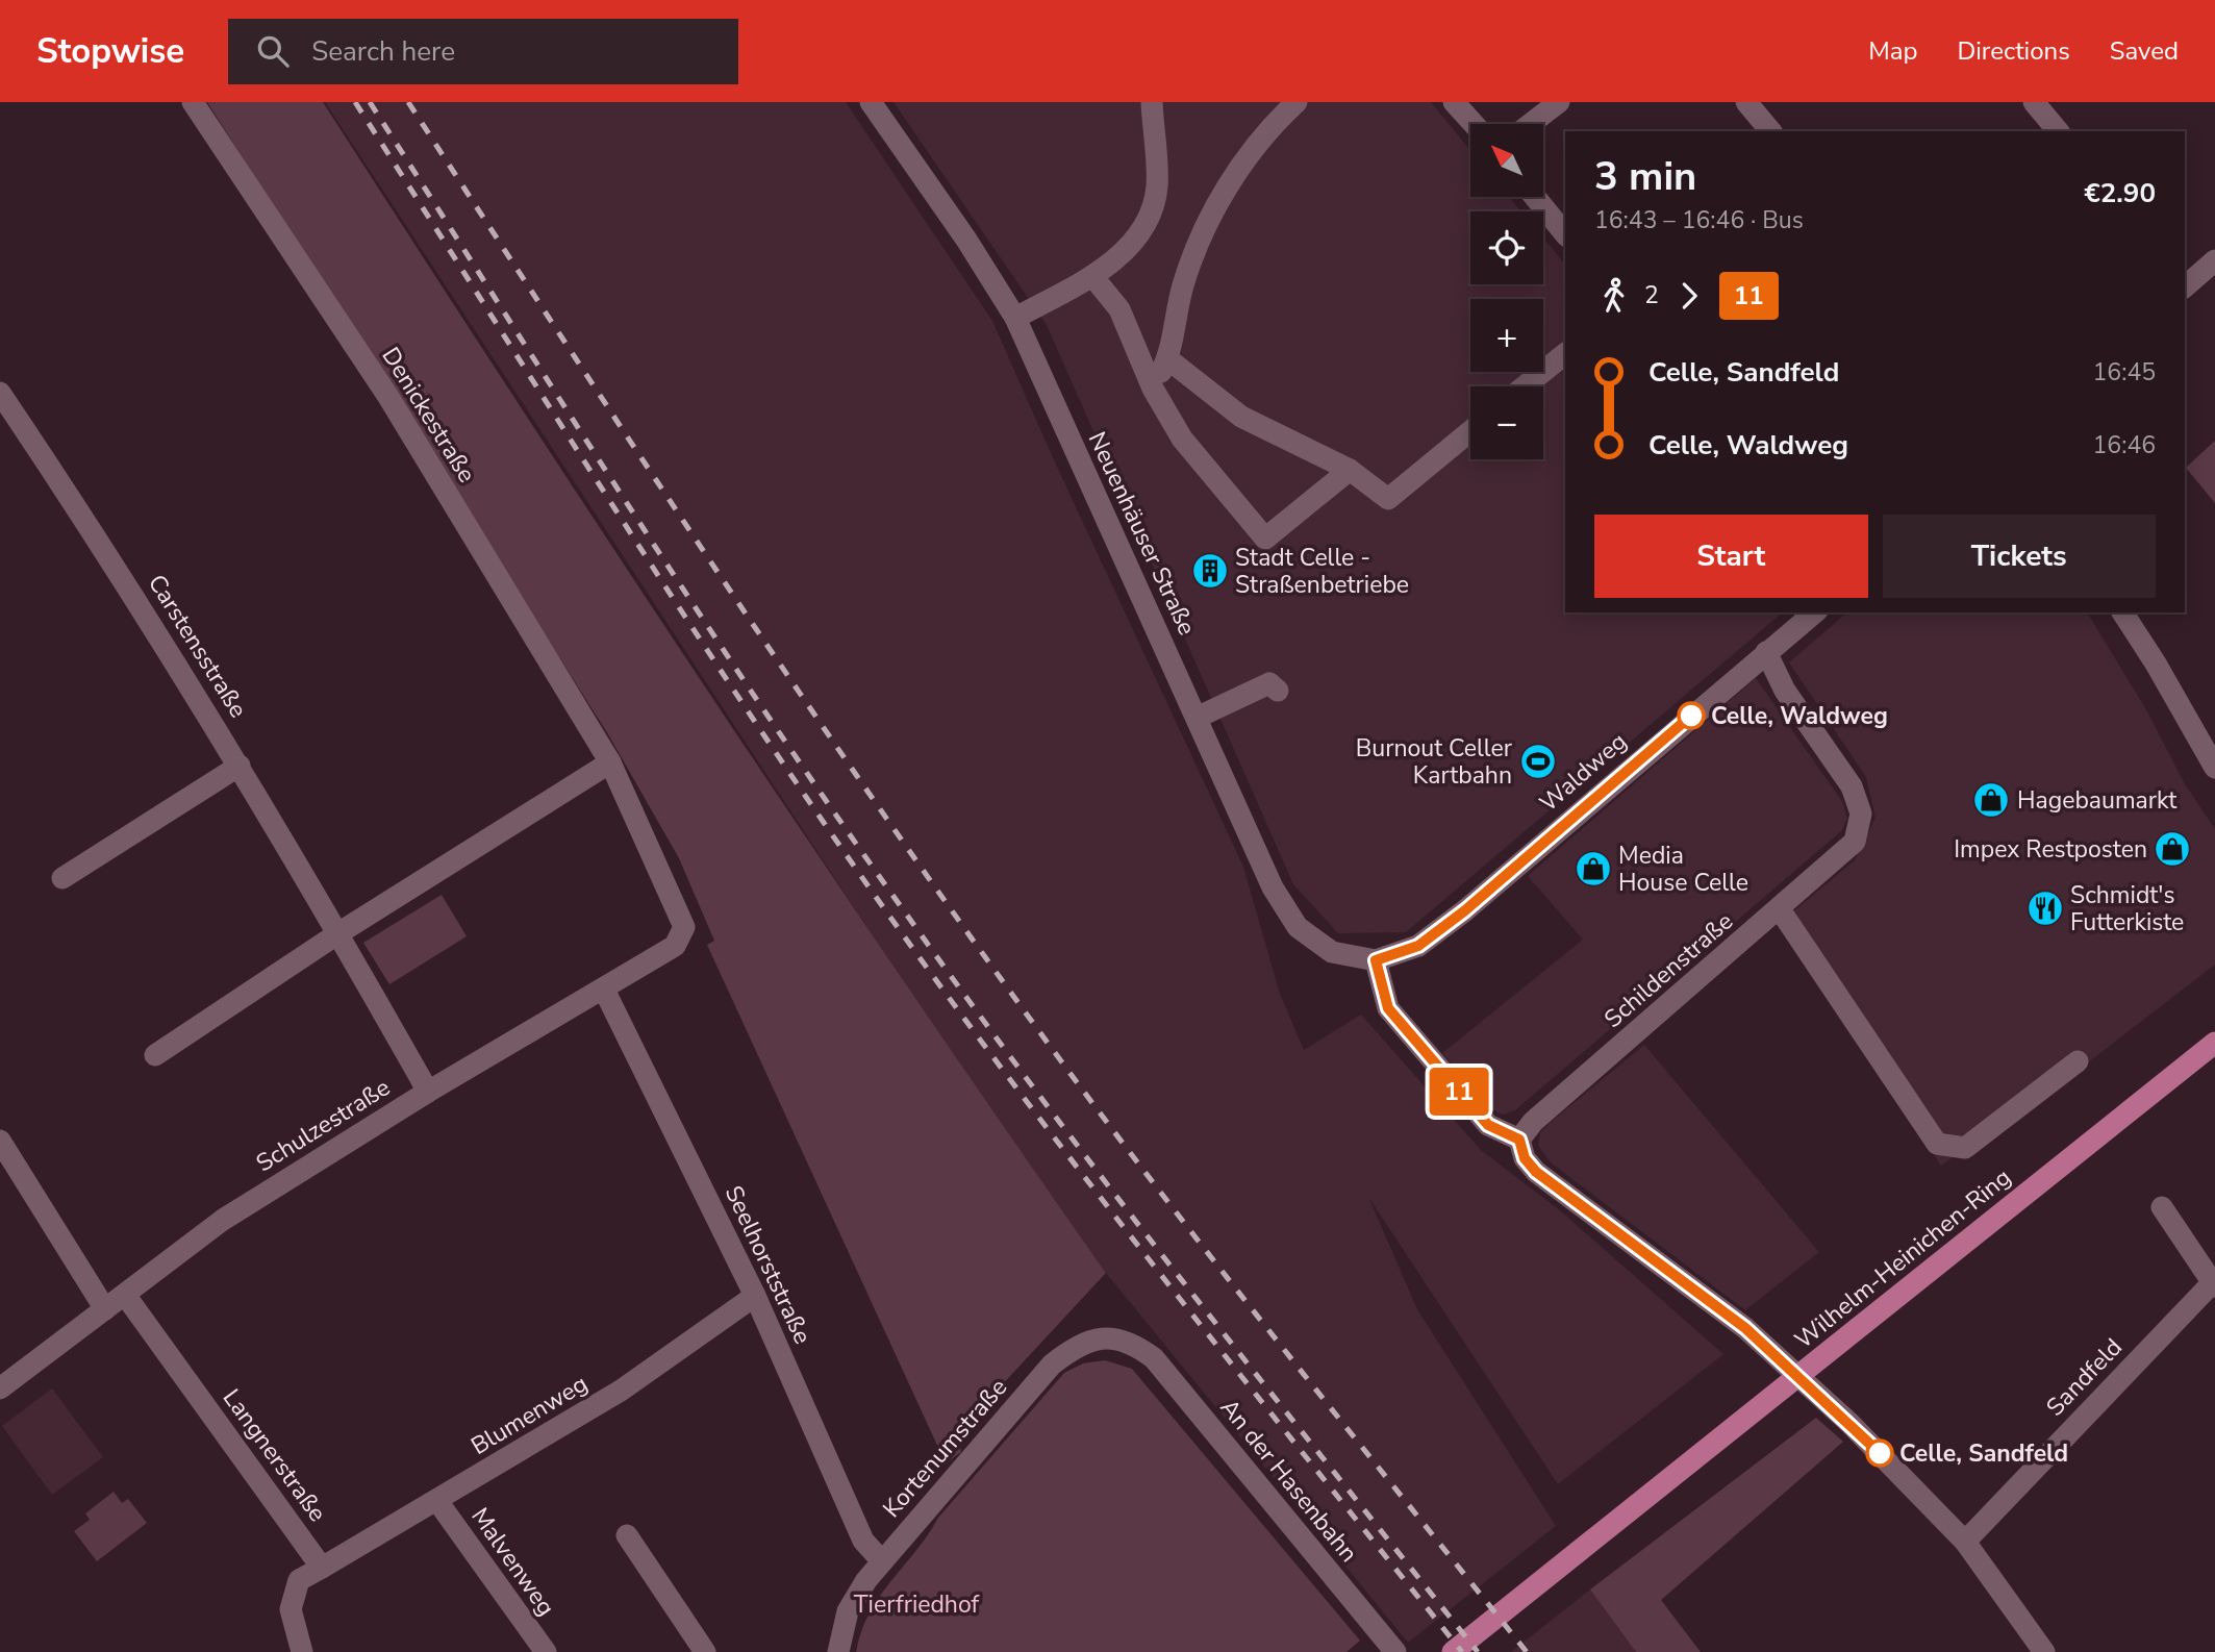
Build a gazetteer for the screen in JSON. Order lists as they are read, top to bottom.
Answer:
{
  "streets": {
    "main road": ["Wilhelm-Heinichen-Ring"],
    "street": [
      "Denickestraße",
      "Neuenhäuser Straße",
      "Carstensstraße",
      "Waldweg",
      "Schildenstraße",
      "Schulzestraße",
      "Seelhorststraße",
      "Sandfeld",
      "Blumenweg",
      "Kortenumstraße",
      "Langnerstraße",
      "An der Hasenbahn",
      "Malvenweg"
    ]
  },
  "crossings": [
    ["Denickestraße", "Schulzestraße"],
    ["Neuenhäuser Straße", "Waldweg"],
    ["Carstensstraße", "Schulzestraße"],
    ["Waldweg", "Schildenstraße"],
    ["Schulzestraße", "Seelhorststraße"],
    ["Schulzestraße", "Langnerstraße"],
    ["Seelhorststraße", "Blumenweg"],
    ["Seelhorststraße", "Kortenumstraße"],
    ["Blumenweg", "Langnerstraße"],
    ["Blumenweg", "Malvenweg"],
    ["Kortenumstraße", "An der Hasenbahn"]
  ],
  "parks": ["Tierfriedhof"],
  "places": {
    "building": ["Stadt Celle - Straßenbetriebe"],
    "other": ["Celle, Waldweg", "Celle, Sandfeld"],
    "sports": ["Burnout Celler Kartbahn"],
    "shop": ["Hagebaumarkt", "Impex Restposten", "Media House Celle"],
    "restaurant": ["Schmidt's Futterkiste"]
  },
  "lines": ["bus line 11"],
  "north": "top left",
  "page": {
    "header": "Stopwise",
    "search": "Search here",
    "nav": ["Map", "Directions", "Saved"],
    "on_map": "11",
    "map_buttons": ["+", "−"],
    "heading": ["3 min", "16:43 – 16:46 · Bus", "€2.90"],
    "legs": ["2", "11"],
    "list": [
      {
        "name": "Celle, Sandfeld",
        "value": "16:45"
      },
      {
        "name": "Celle, Waldweg",
        "value": "16:46"
      }
    ],
    "buttons": ["Start", "Tickets"]
  }
}
